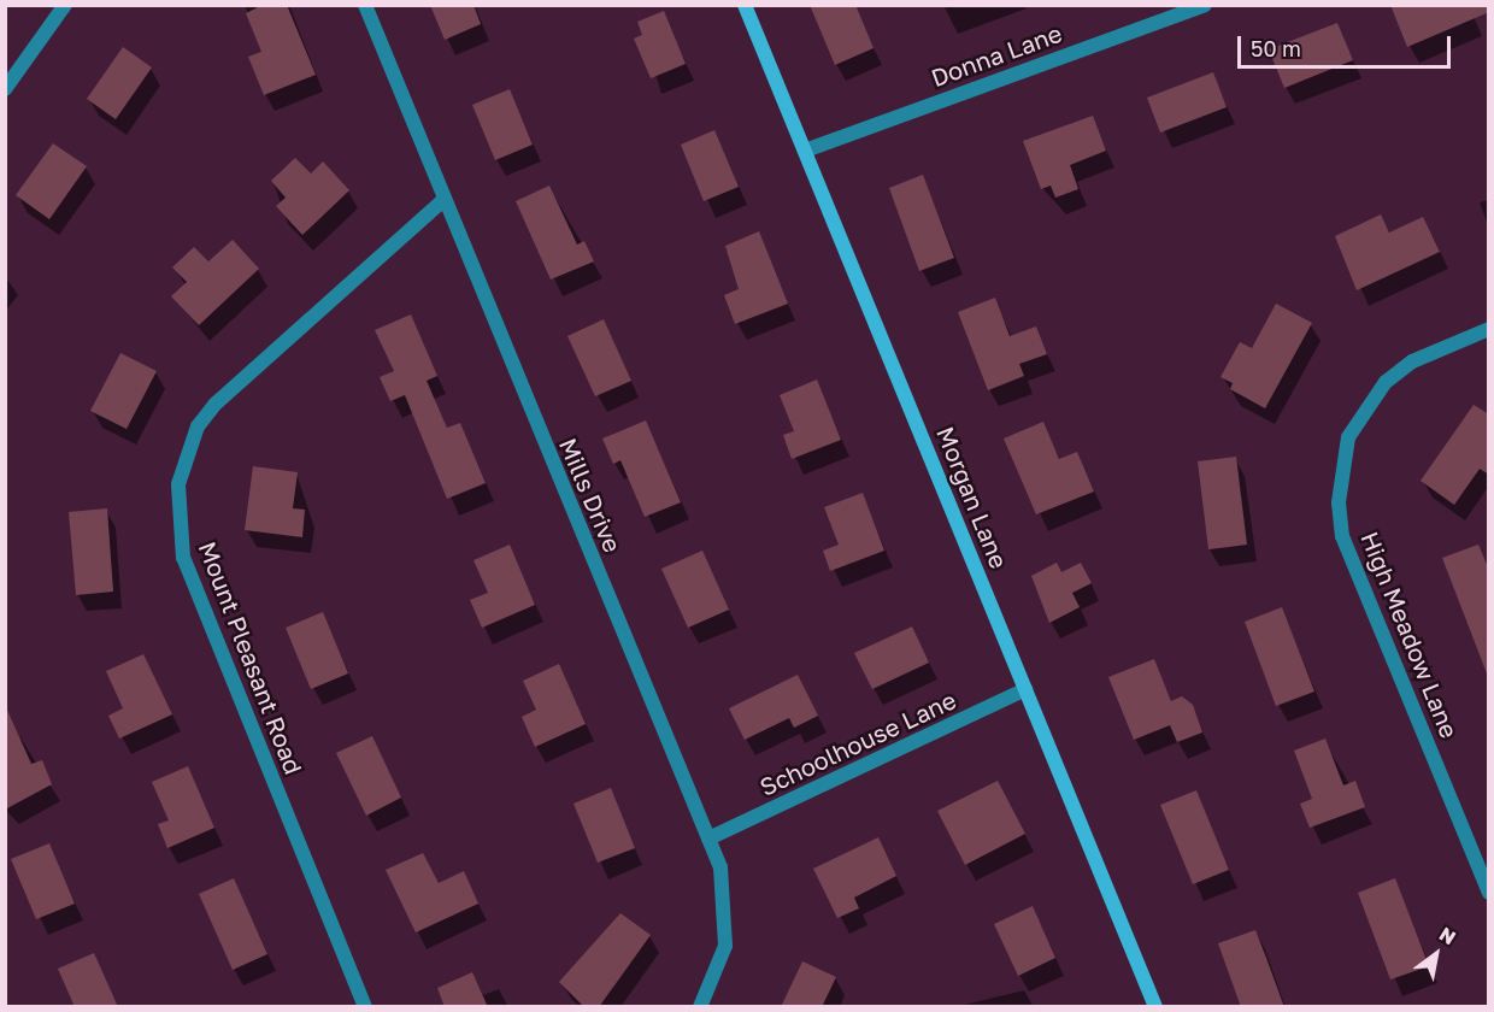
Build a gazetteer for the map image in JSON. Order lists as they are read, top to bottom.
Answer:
{
  "streets": {
    "street": [
      "Donna Lane",
      "Mills Drive",
      "Morgan Lane",
      "High Meadow Lane",
      "Mount Pleasant Road",
      "Schoolhouse Lane"
    ]
  },
  "crossings": [
    ["Donna Lane", "Morgan Lane"],
    ["Mills Drive", "Mount Pleasant Road"],
    ["Mills Drive", "Schoolhouse Lane"],
    ["Morgan Lane", "Schoolhouse Lane"]
  ],
  "scale_bar": "50 m",
  "north": "top right"
}
